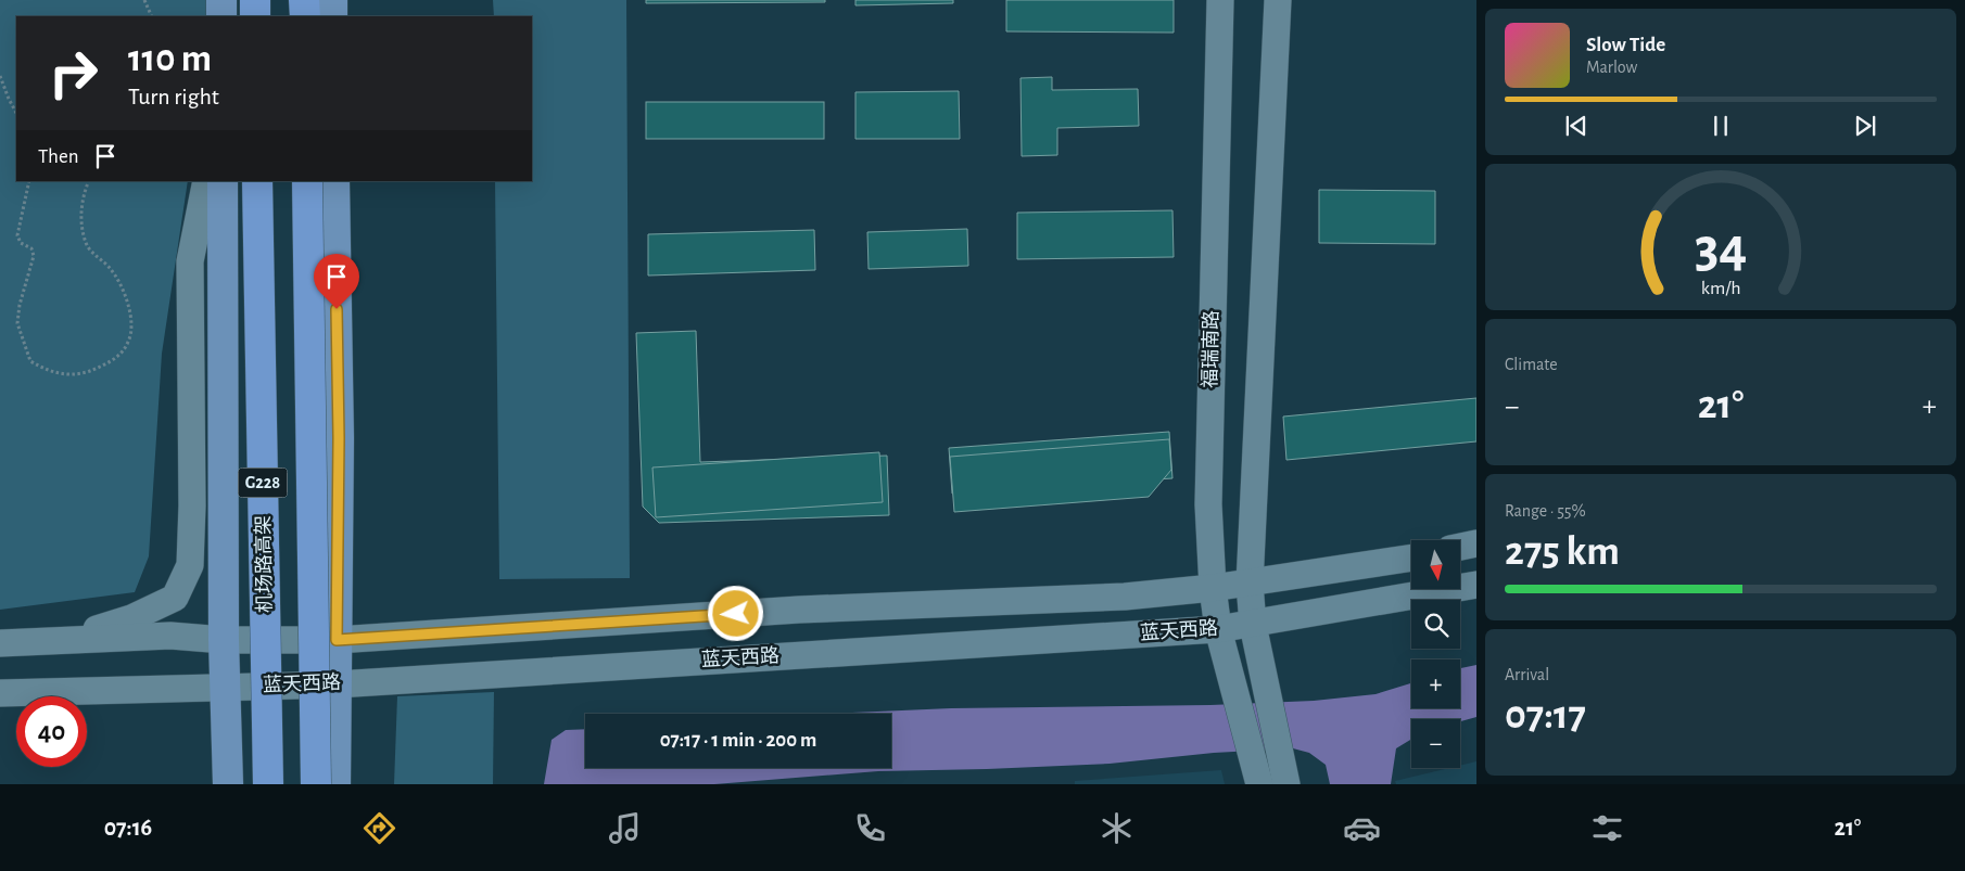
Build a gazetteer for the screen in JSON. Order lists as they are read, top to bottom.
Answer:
{
  "streets": {
    "highway": ["G228", "机场路高架"],
    "street": ["福瑞南路", "蓝天西路"]
  },
  "crossings": [
    ["福瑞南路", "蓝天西路"]
  ],
  "north": "bottom",
  "page": {
    "turn": ["110 m", "Turn right"],
    "song": ["Slow Tide", "Marlow"],
    "then": "Then",
    "tile": [
      "Climate",
      ["Range · 55%", "275 km"],
      ["Arrival", "07:17"]
    ],
    "heat": ["−", "21°", "+"],
    "map_buttons": ["+", "−"],
    "limit": "40",
    "trip": "07:17 · 1 min · 200 m",
    "tabs": ["07:16", "21°"],
    "gauge": ["34", "km/h"]
  }
}
